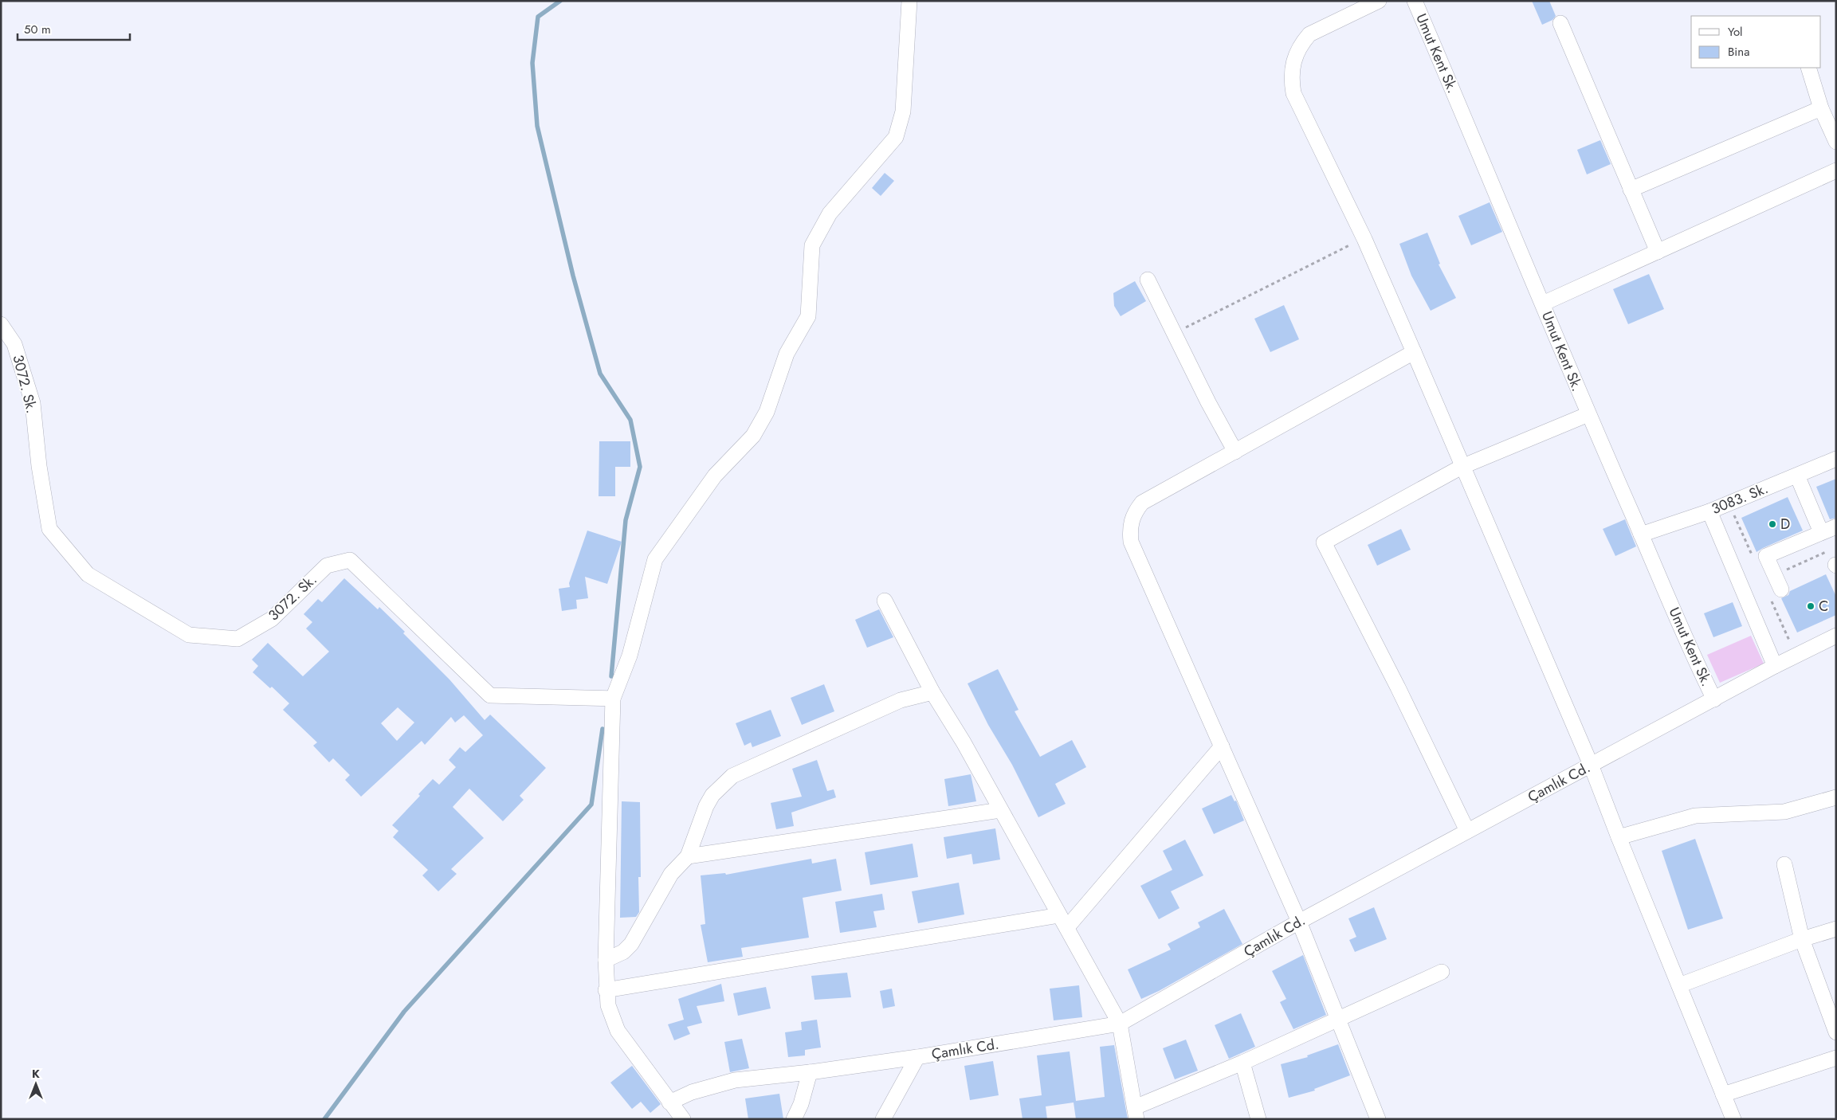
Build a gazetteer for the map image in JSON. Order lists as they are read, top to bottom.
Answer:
{
  "streets": {
    "street": [
      "Umut Kent Sk.",
      "3072. Sk.",
      "3083. Sk.",
      "Çamlık Cd."
    ]
  },
  "crossings": [
    ["Umut Kent Sk.", "3083. Sk."],
    ["Umut Kent Sk.", "Çamlık Cd."]
  ],
  "places": ["D", "C"],
  "legend": ["Yol", "Bina"],
  "scale_bar": "50 m",
  "north": "top"
}
